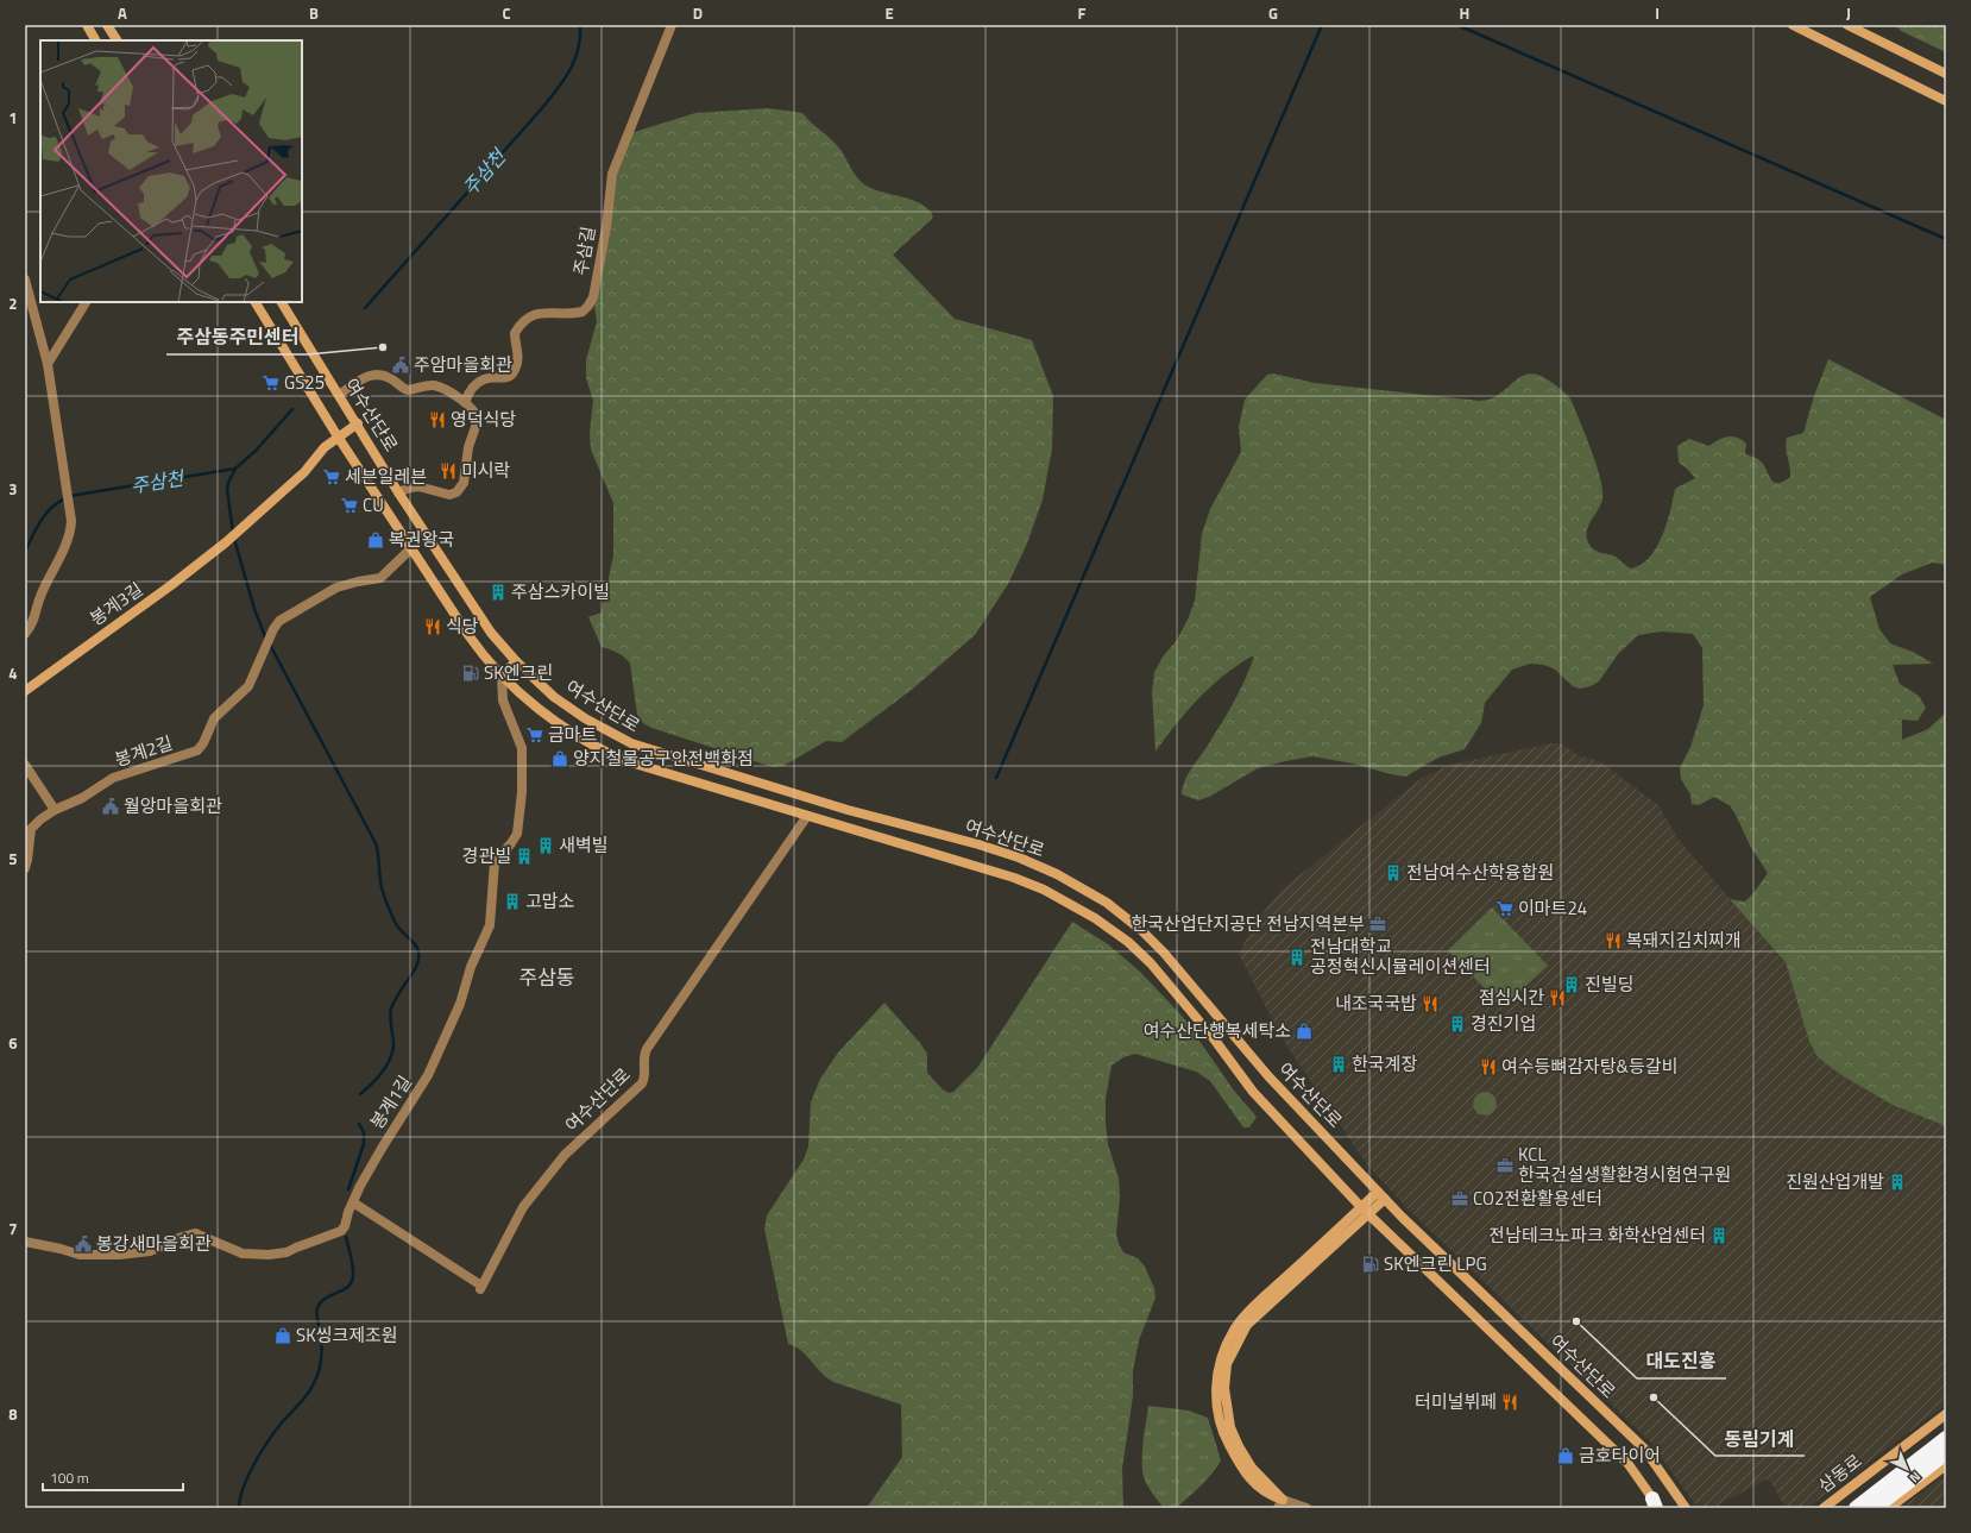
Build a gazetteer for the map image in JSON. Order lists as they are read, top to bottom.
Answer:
{
  "streets": {
    "street": [
      "주삼길",
      "여수산단로",
      "봉계3길",
      "봉계2길",
      "봉계1길",
      "삼동로"
    ]
  },
  "crossings": [
    ["여수산단로", "봉계3길"],
    ["여수산단로", "봉계2길"],
    ["여수산단로", "봉계1길"]
  ],
  "districts": ["주삼동"],
  "water": ["주삼천"],
  "places": {
    "other": ["주삼동주민센터", "대도진흥", "동림기계"],
    "public building": ["주암마을회관", "월앙마을회관", "봉강새마을회관"],
    "supermarket": [
      "GS25",
      "세븐일레븐",
      "CU",
      "금마트",
      "이마트24"
    ],
    "restaurant": [
      "영덕식당",
      "미시락",
      "식당",
      "복돼지김치찌개",
      "점심시간",
      "내조국국밥",
      "여수등뼈감자탕&등갈비",
      "터미널뷔페"
    ],
    "shop": [
      "복권왕국",
      "양지철물공구안전백화점",
      "여수산단행복세탁소",
      "SK씽크제조원",
      "금호타이어"
    ],
    "building": [
      "주삼스카이빌",
      "새벽빌",
      "경관빌",
      "전남여수산학융합원",
      "고맙소",
      "전남대학교 공정혁신시뮬레이션센터",
      "진빌딩",
      "경진기업",
      "한국계장",
      "진원산업개발",
      "전남테크노파크 화학산업센터"
    ],
    "fuel station": ["SK엔크린", "SK엔크린 LPG"],
    "office": ["한국산업단지공단 전남지역본부", "KCL 한국건설생활환경시험연구원", "CO2전환활용센터"]
  },
  "scale_bar": "100 m",
  "north": "bottom right",
  "grid": {
    "columns": [
      "A",
      "B",
      "C",
      "D",
      "E",
      "F",
      "G",
      "H",
      "I",
      "J"
    ],
    "rows": [
      "1",
      "2",
      "3",
      "4",
      "5",
      "6",
      "7",
      "8"
    ]
  }
}
